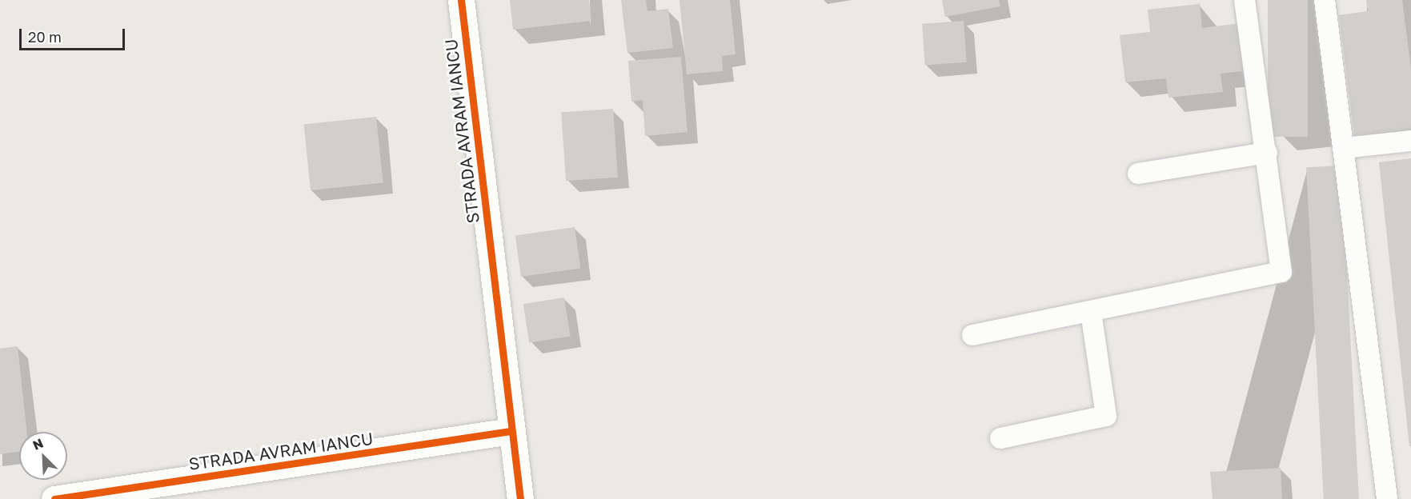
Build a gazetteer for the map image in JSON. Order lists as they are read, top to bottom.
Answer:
{
  "streets": {
    "street": ["STRADA AVRAM IANCU"]
  },
  "scale_bar": "20 m",
  "north": "top left"
}
